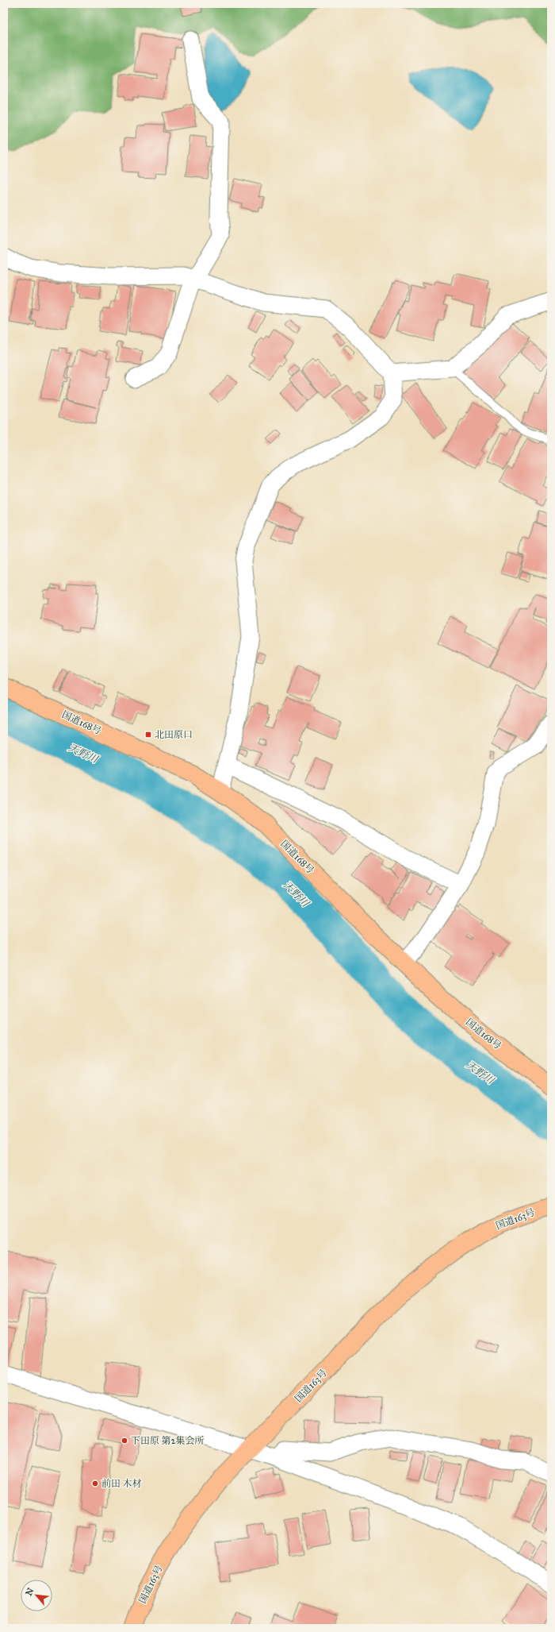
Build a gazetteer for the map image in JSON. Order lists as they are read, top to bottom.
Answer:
{
  "streets": {
    "highway": ["国道168号", "国道163号"]
  },
  "water": ["天野川"],
  "places": {
    "transit": ["北田原口"],
    "other": ["下田原 第2集会所", "前田 木材"]
  },
  "north": "top left"
}
